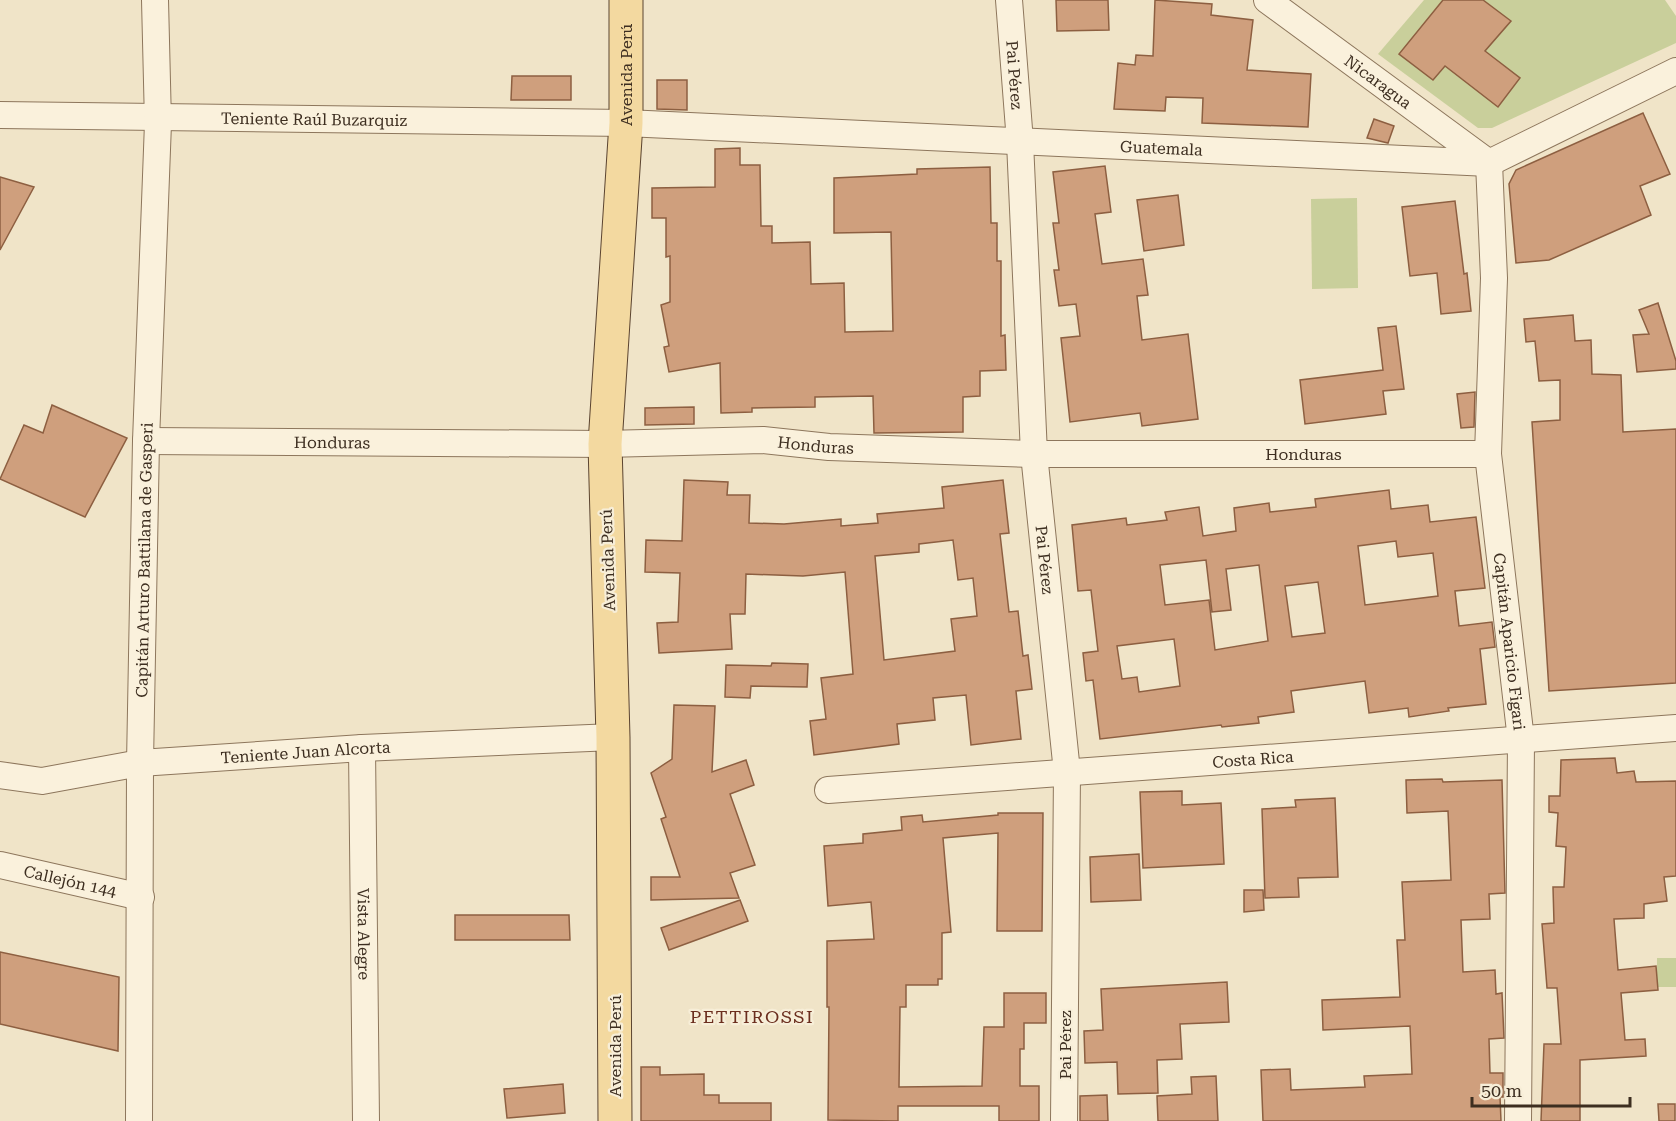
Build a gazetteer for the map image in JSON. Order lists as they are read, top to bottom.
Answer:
{
  "streets": {
    "main road": ["Avenida Perú"],
    "street": [
      "Pai Pérez",
      "Nicaragua",
      "Teniente Raúl Buzarquiz",
      "Guatemala",
      "Honduras",
      "Capitán Arturo Battilana de Gasperi",
      "Capitán Aparicio Figari",
      "Teniente Juan Alcorta",
      "Costa Rica",
      "Callejón 144",
      "Vista Alegre"
    ]
  },
  "crossings": [
    ["Avenida Perú", "Teniente Raúl Buzarquiz"],
    ["Avenida Perú", "Guatemala"],
    ["Avenida Perú", "Honduras"],
    ["Avenida Perú", "Teniente Juan Alcorta"],
    ["Pai Pérez", "Guatemala"],
    ["Pai Pérez", "Honduras"],
    ["Pai Pérez", "Costa Rica"],
    ["Nicaragua", "Guatemala"],
    ["Nicaragua", "Capitán Aparicio Figari"],
    ["Teniente Raúl Buzarquiz", "Guatemala"],
    ["Teniente Raúl Buzarquiz", "Capitán Arturo Battilana de Gasperi"],
    ["Guatemala", "Capitán Aparicio Figari"],
    ["Honduras", "Capitán Arturo Battilana de Gasperi"],
    ["Honduras", "Capitán Aparicio Figari"],
    ["Capitán Arturo Battilana de Gasperi", "Teniente Juan Alcorta"],
    ["Capitán Arturo Battilana de Gasperi", "Callejón 144"],
    ["Capitán Aparicio Figari", "Costa Rica"],
    ["Teniente Juan Alcorta", "Vista Alegre"]
  ],
  "districts": ["PETTIROSSI"],
  "scale_bar": "50 m"
}
